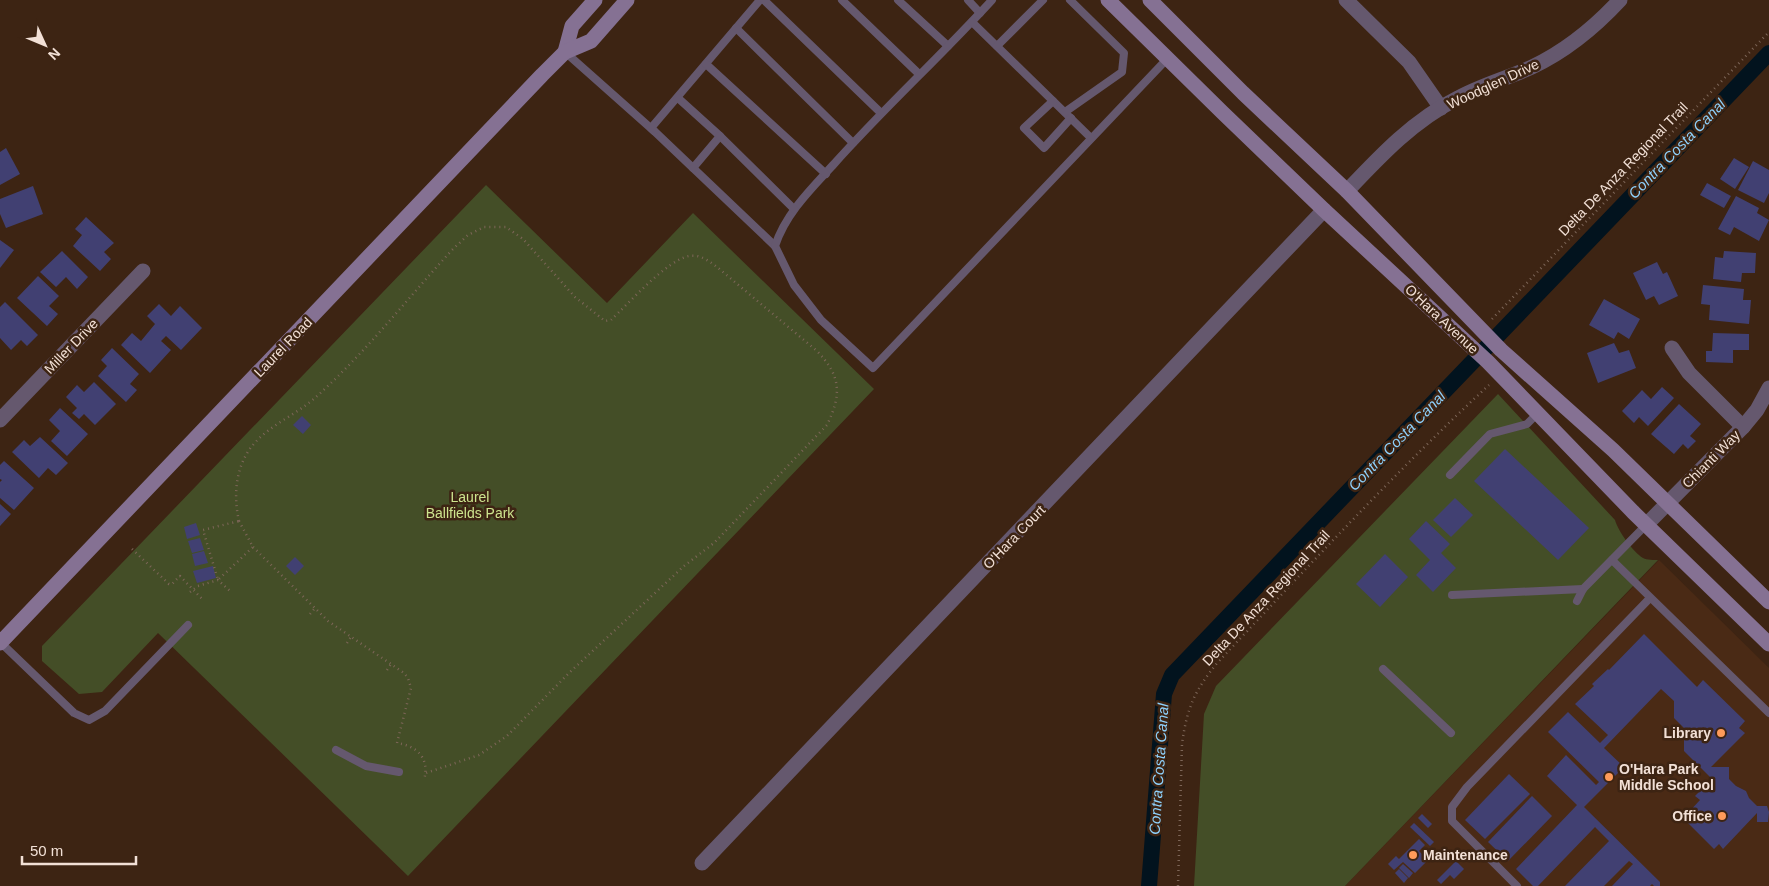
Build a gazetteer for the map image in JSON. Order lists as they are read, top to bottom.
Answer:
{
  "streets": {
    "main road": ["O'Hara Avenue", "Laurel Road"],
    "street": [
      "Woodglen Drive",
      "Miller Drive",
      "Chianti Way",
      "O'Hara Court"
    ],
    "path": ["Delta De Anza Regional Trail"]
  },
  "crossings": [
    ["Woodglen Drive", "O'Hara Avenue"],
    ["O'Hara Avenue", "Chianti Way"],
    ["O'Hara Avenue", "O'Hara Court"]
  ],
  "water": ["Contra Costa Canal"],
  "parks": ["Laurel Ballfields Park"],
  "places": [
    "Library",
    "O'Hara Park Middle School",
    "Office",
    "Maintenance"
  ],
  "scale_bar": "50 m",
  "north": "bottom right"
}
